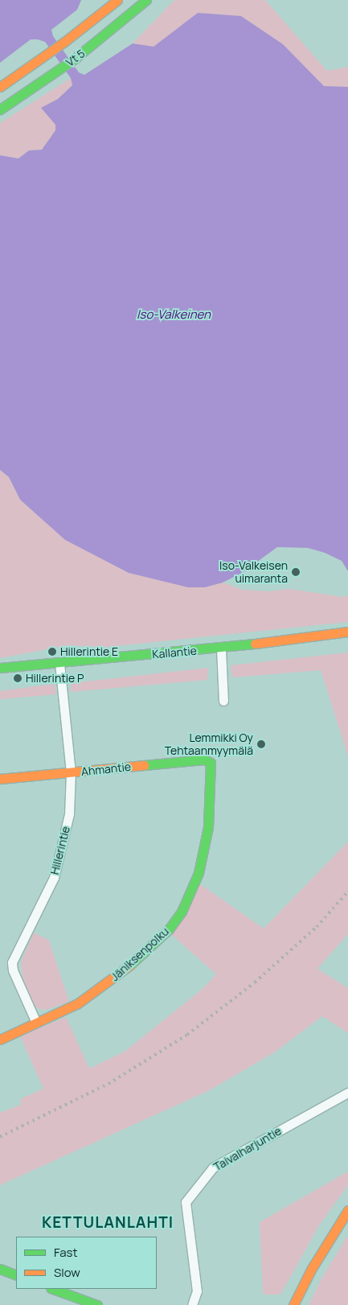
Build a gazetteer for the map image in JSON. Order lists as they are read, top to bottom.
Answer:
{
  "streets": {
    "main road": [
      "Vt 5",
      "Kallantie",
      "Ahmantie",
      "Jäniksenpolku"
    ],
    "street": ["Hillerintie", "Taivalharjuntie"]
  },
  "crossings": [
    ["Kallantie", "Hillerintie"],
    ["Ahmantie", "Hillerintie"],
    ["Ahmantie", "Jäniksenpolku"],
    ["Hillerintie", "Jäniksenpolku"]
  ],
  "districts": ["KETTULANLAHTI"],
  "water": ["Iso-Valkeinen"],
  "places": [
    "Iso-Valkeisen uimaranta",
    "Hillerintie E",
    "Hillerintie P",
    "Lemmikki Oy Tehtaanmyymälä"
  ],
  "legend": ["Fast", "Slow"]
}
